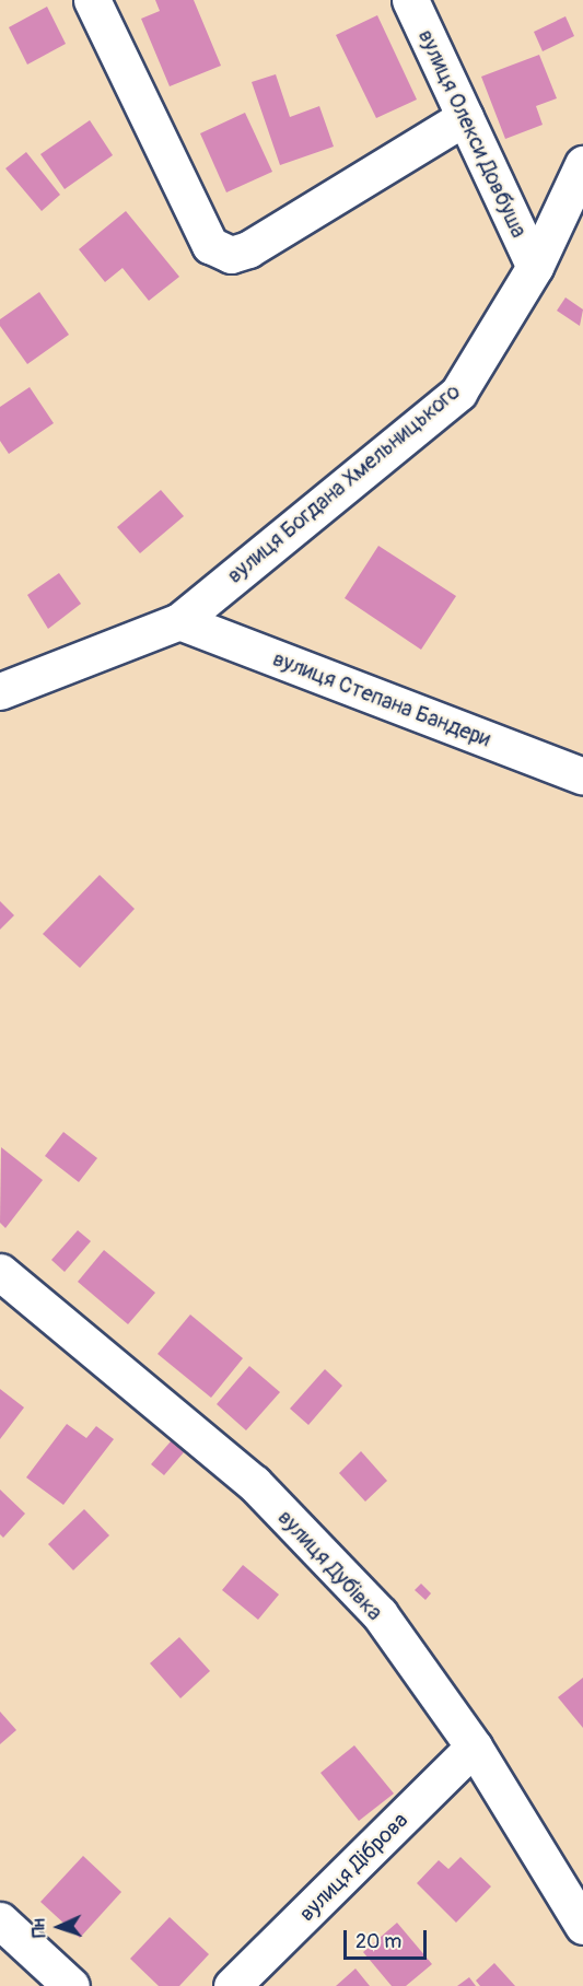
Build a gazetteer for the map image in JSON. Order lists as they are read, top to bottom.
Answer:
{
  "streets": {
    "street": [
      "вулиця Олекси Довбуша",
      "вулиця Богдана Хмельницького",
      "вулиця Степана Бандери",
      "вулиця Дубівка",
      "вулиця Діброва"
    ]
  },
  "crossings": [
    ["вулиця Олекси Довбуша", "вулиця Богдана Хмельницького"],
    ["вулиця Богдана Хмельницького", "вулиця Степана Бандери"],
    ["вулиця Дубівка", "вулиця Діброва"]
  ],
  "scale_bar": "20 m",
  "north": "left"
}
